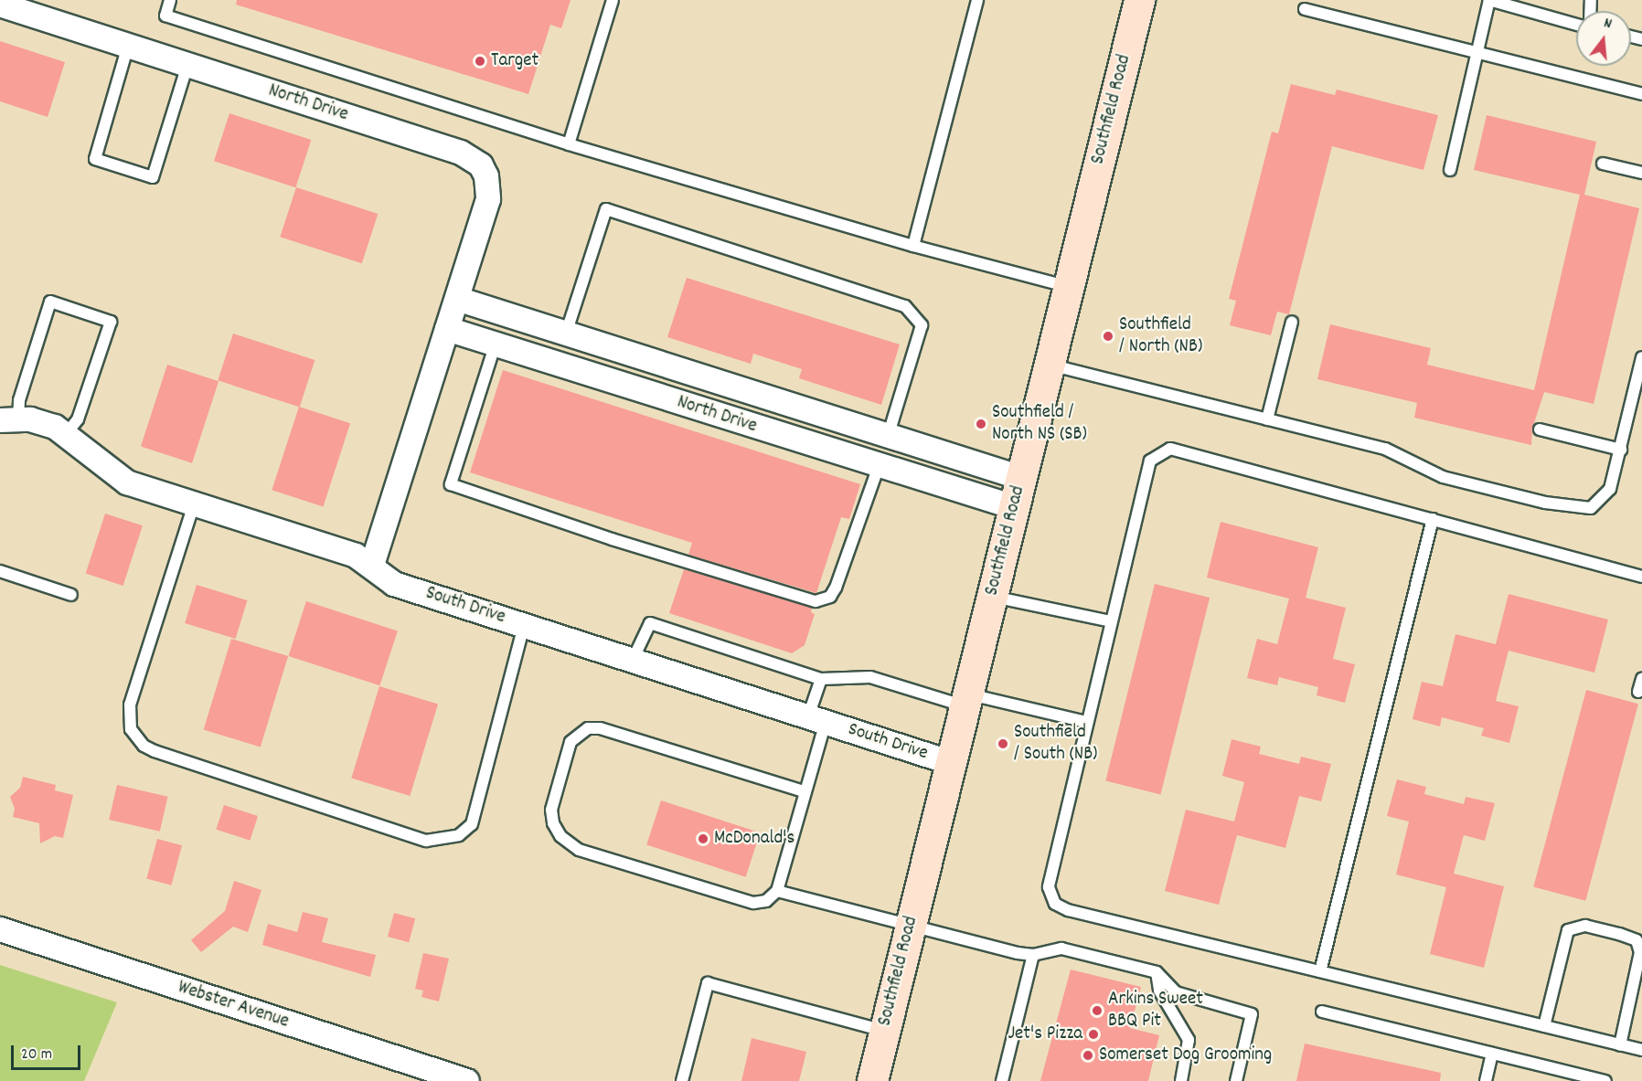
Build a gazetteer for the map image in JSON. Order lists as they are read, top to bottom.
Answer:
{
  "streets": {
    "main road": ["Southfield Road"],
    "street": ["North Drive", "South Drive", "Webster Avenue"]
  },
  "crossings": [
    ["North Drive", "Southfield Road"],
    ["North Drive", "South Drive"],
    ["Southfield Road", "South Drive"]
  ],
  "places": [
    "Target",
    "Southfield / North (NB)",
    "Southfield / North NS (SB)",
    "Southfield / South (NB)",
    "McDonald's",
    "Arkins Sweet BBQ Pit",
    "Jet's Pizza",
    "Somerset Dog Grooming"
  ],
  "scale_bar": "20 m",
  "north": "top"
}
